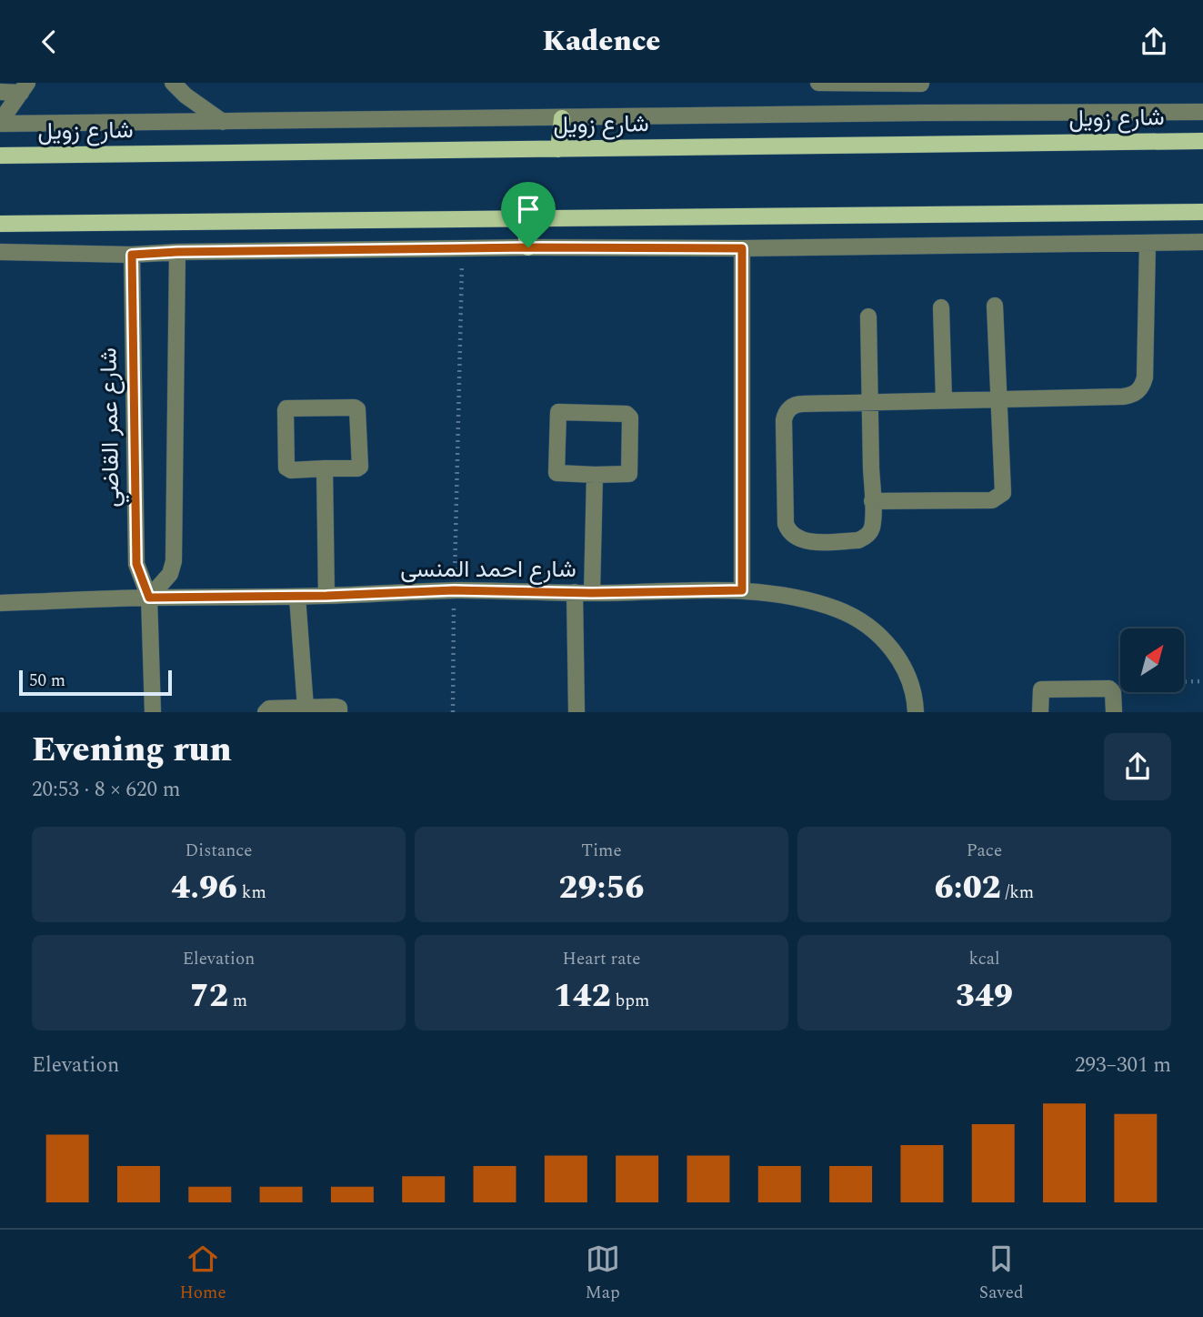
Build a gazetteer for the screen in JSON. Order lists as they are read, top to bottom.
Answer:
{
  "streets": {
    "main road": ["شارع زويل"],
    "street": ["شارع عمر القاضي", "شارع احمد المنسى"]
  },
  "crossings": [
    ["شارع عمر القاضي", "شارع احمد المنسى"]
  ],
  "scale_bar": "50 m",
  "north": "top right",
  "page": {
    "header": "Kadence",
    "scale": "50 m",
    "heading": ["Evening run", "20:53 · 8 × 620 m"],
    "stats": [
      ["Distance", "4.96 km"],
      ["Time", "29:56"],
      ["Pace", "6:02 /km"],
      ["Elevation", "72 m"],
      ["Heart rate", "142 bpm"],
      ["kcal", "349"]
    ],
    "chart": ["Elevation", "293–301 m"],
    "tabs": ["Home", "Map", "Saved"]
  }
}
